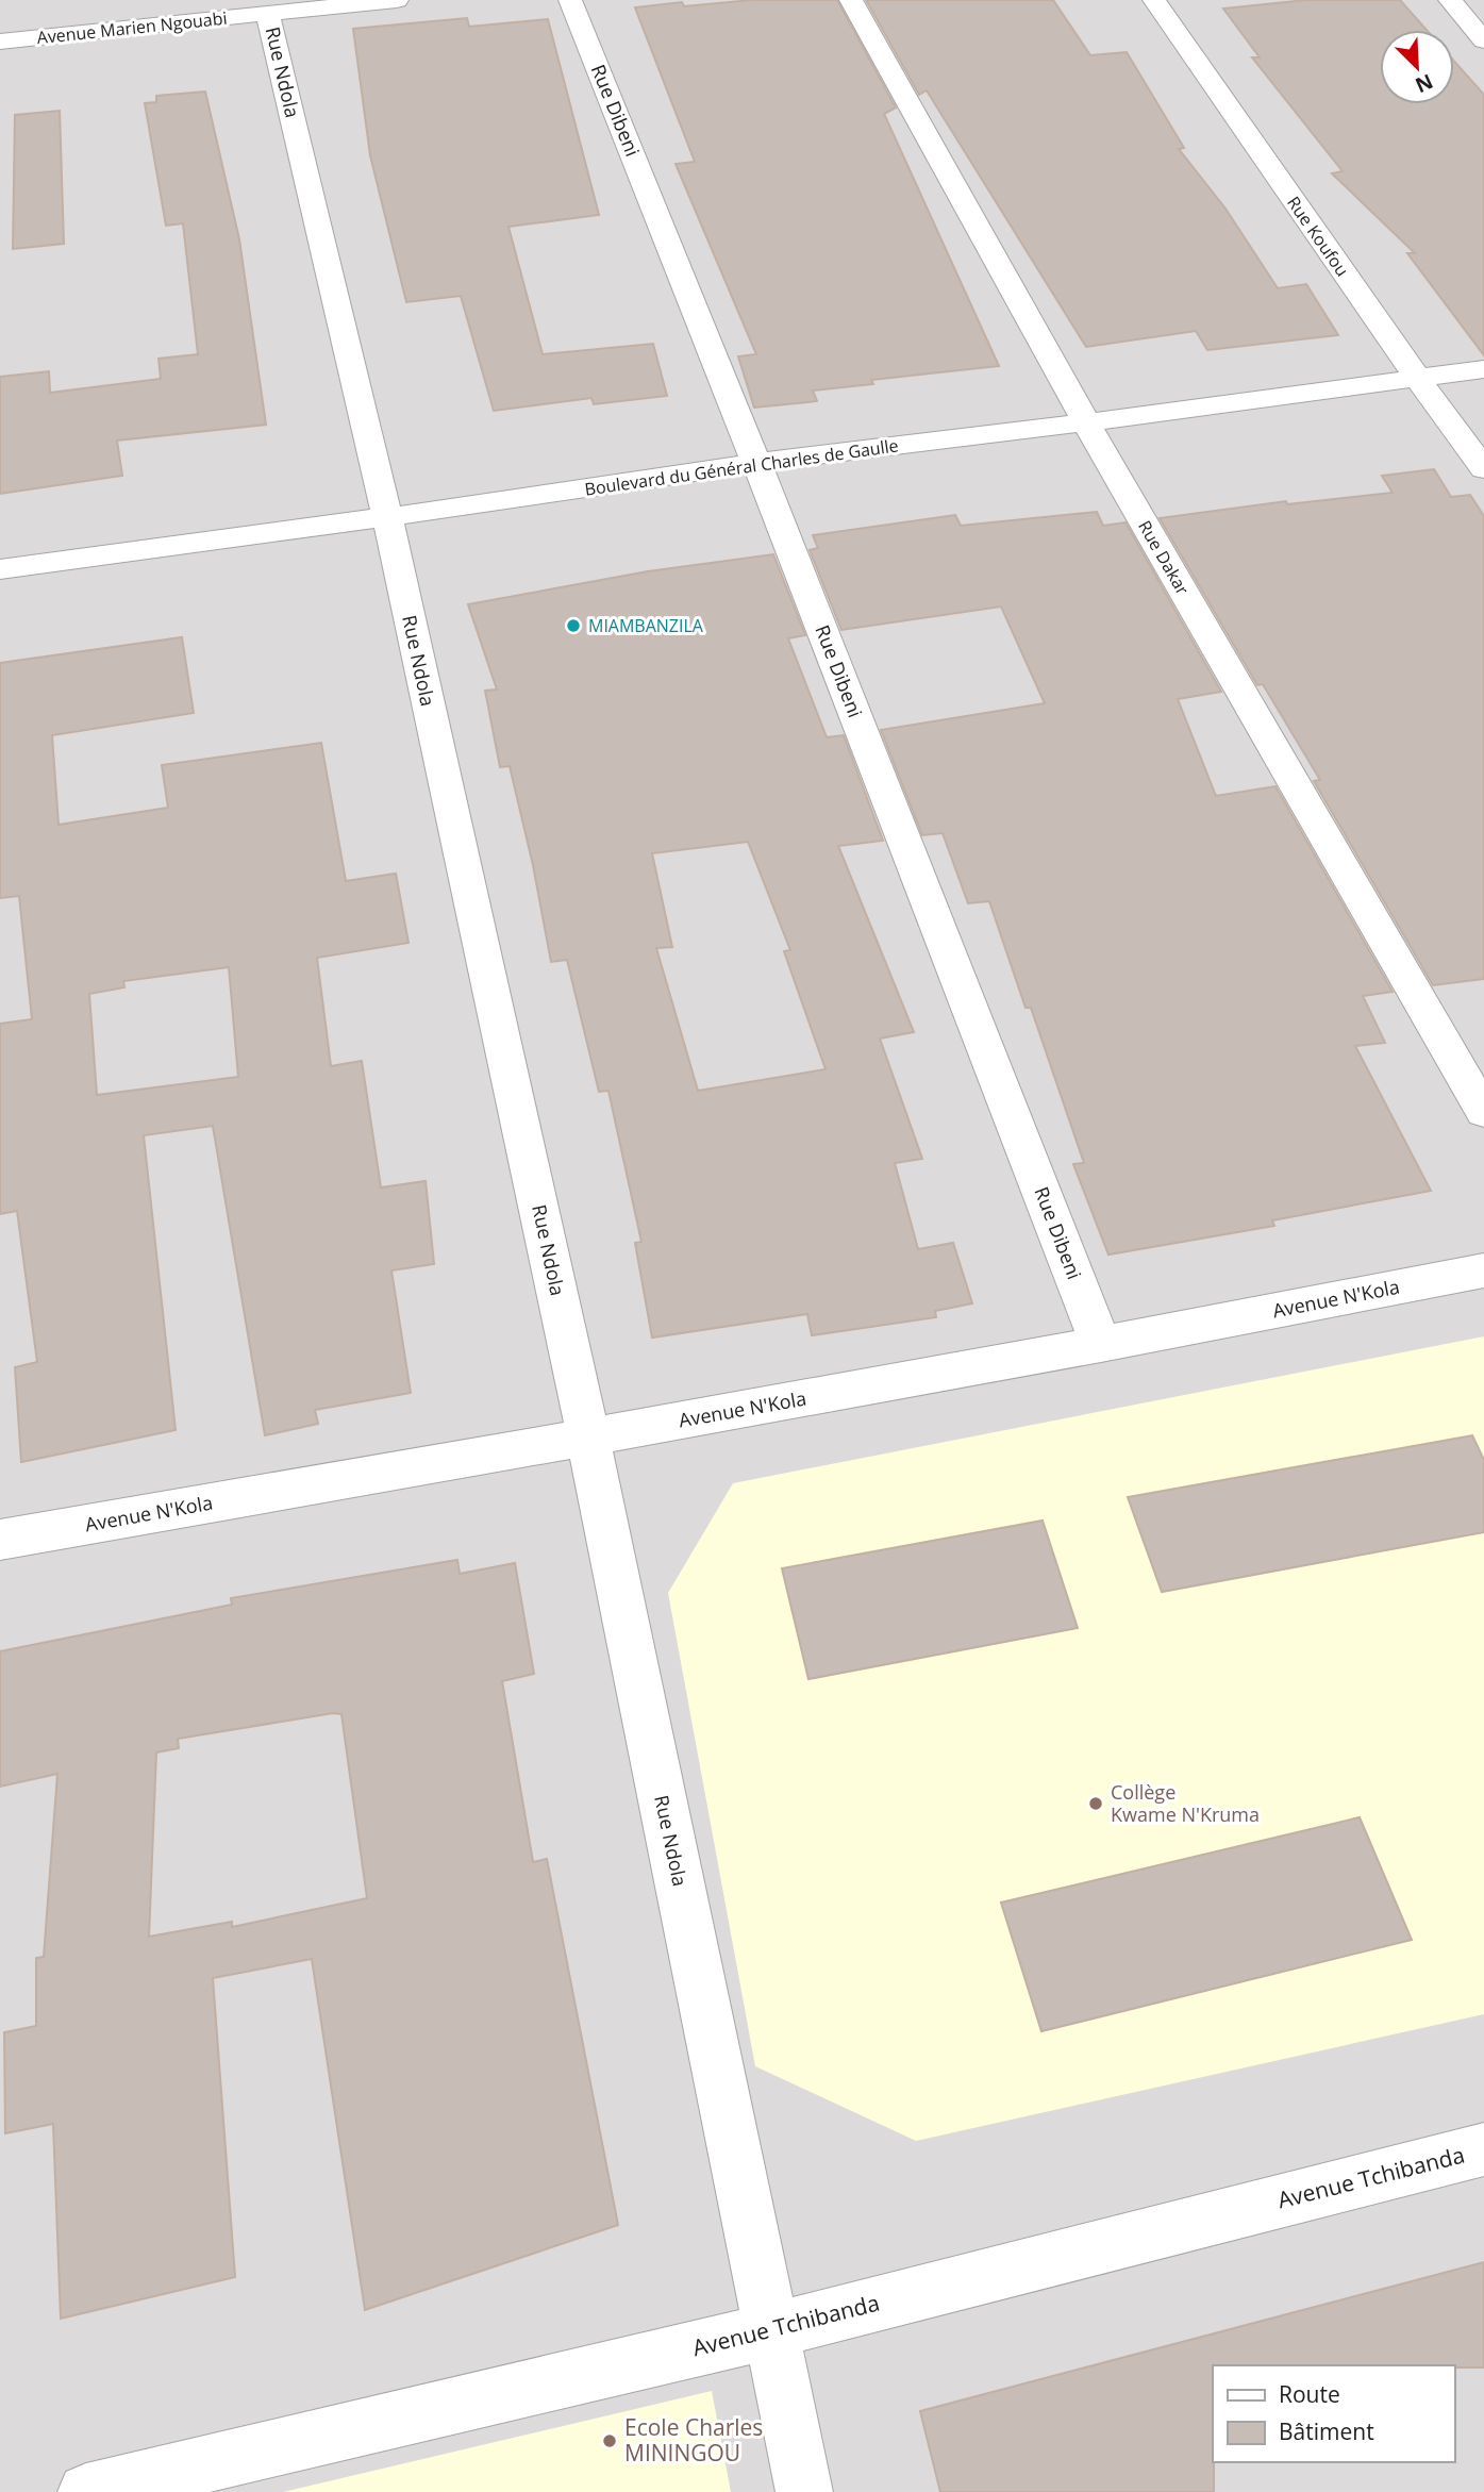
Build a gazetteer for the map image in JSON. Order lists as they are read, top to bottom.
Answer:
{
  "streets": {
    "street": [
      "Avenue Marien Ngouabi",
      "Rue Ndola",
      "Rue Dibeni",
      "Rue Koufou",
      "Boulevard du Général Charles de Gaulle",
      "Rue Dakar",
      "Avenue N'Kola",
      "Avenue Tchibanda"
    ]
  },
  "crossings": [
    ["Avenue Marien Ngouabi", "Rue Ndola"],
    ["Rue Ndola", "Boulevard du Général Charles de Gaulle"],
    ["Rue Ndola", "Avenue N'Kola"],
    ["Rue Ndola", "Avenue Tchibanda"],
    ["Rue Dibeni", "Boulevard du Général Charles de Gaulle"],
    ["Rue Dibeni", "Avenue N'Kola"],
    ["Rue Koufou", "Boulevard du Général Charles de Gaulle"],
    ["Boulevard du Général Charles de Gaulle", "Rue Dakar"]
  ],
  "places": ["MIAMBANZILA", "Collège Kwame N'Kruma", "Ecole Charles MININGOU"],
  "legend": ["Route", "Bâtiment"],
  "north": "bottom right"
}
